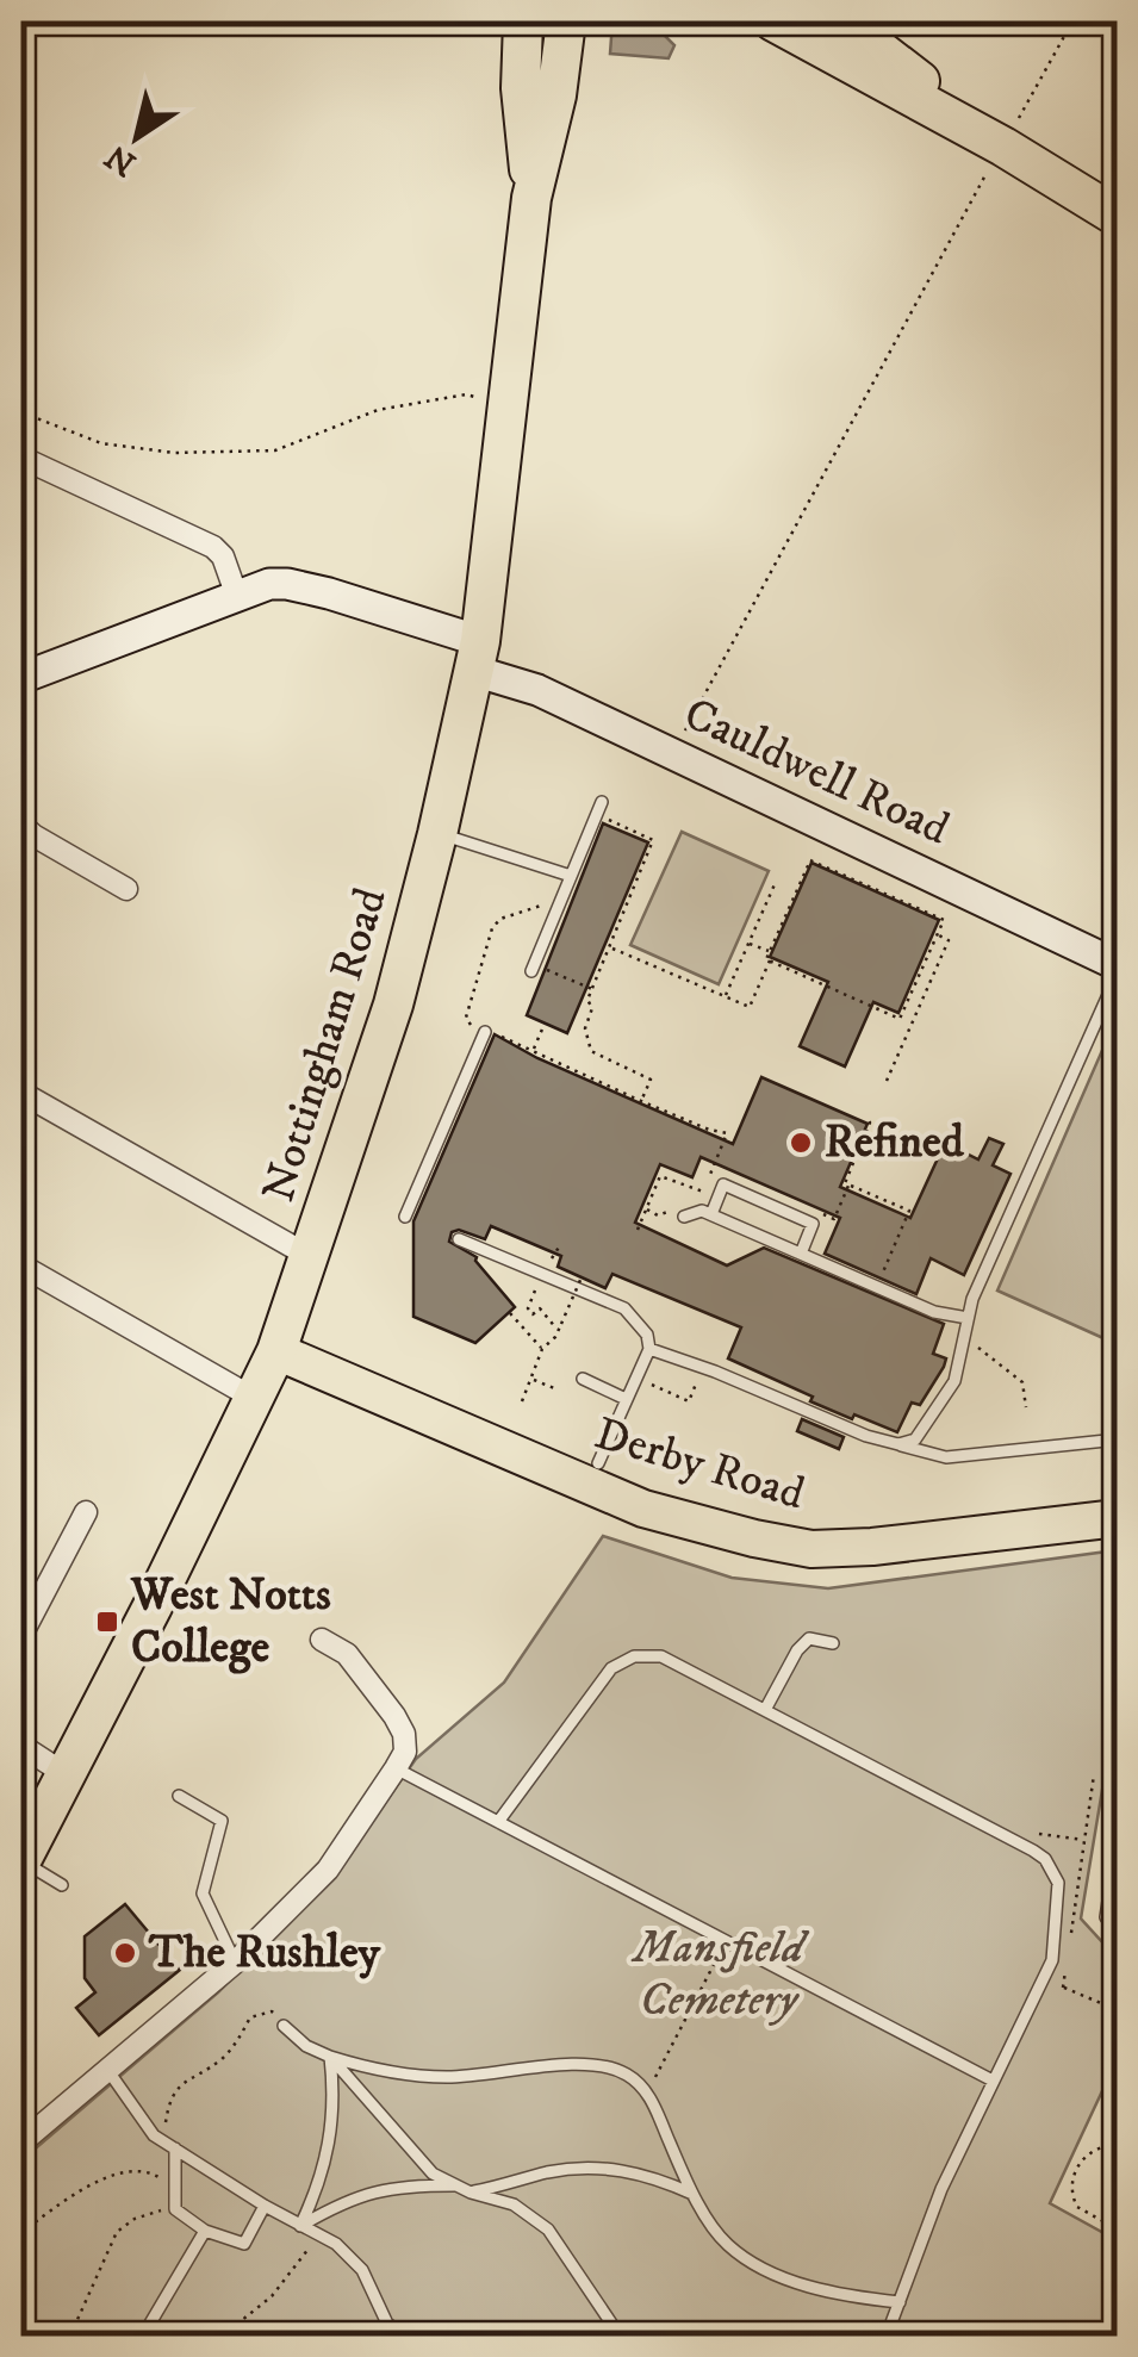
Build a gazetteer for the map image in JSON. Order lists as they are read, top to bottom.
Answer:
{
  "streets": {
    "highway": ["Nottingham Road"],
    "main road": ["Derby Road"],
    "street": ["Cauldwell Road"]
  },
  "crossings": [
    ["Cauldwell Road", "Nottingham Road"],
    ["Nottingham Road", "Derby Road"]
  ],
  "parks": ["Mansfield Cemetery"],
  "places": {
    "other": ["Refined", "The Rushley"],
    "transit": ["West Notts College"]
  },
  "north": "bottom left"
}
